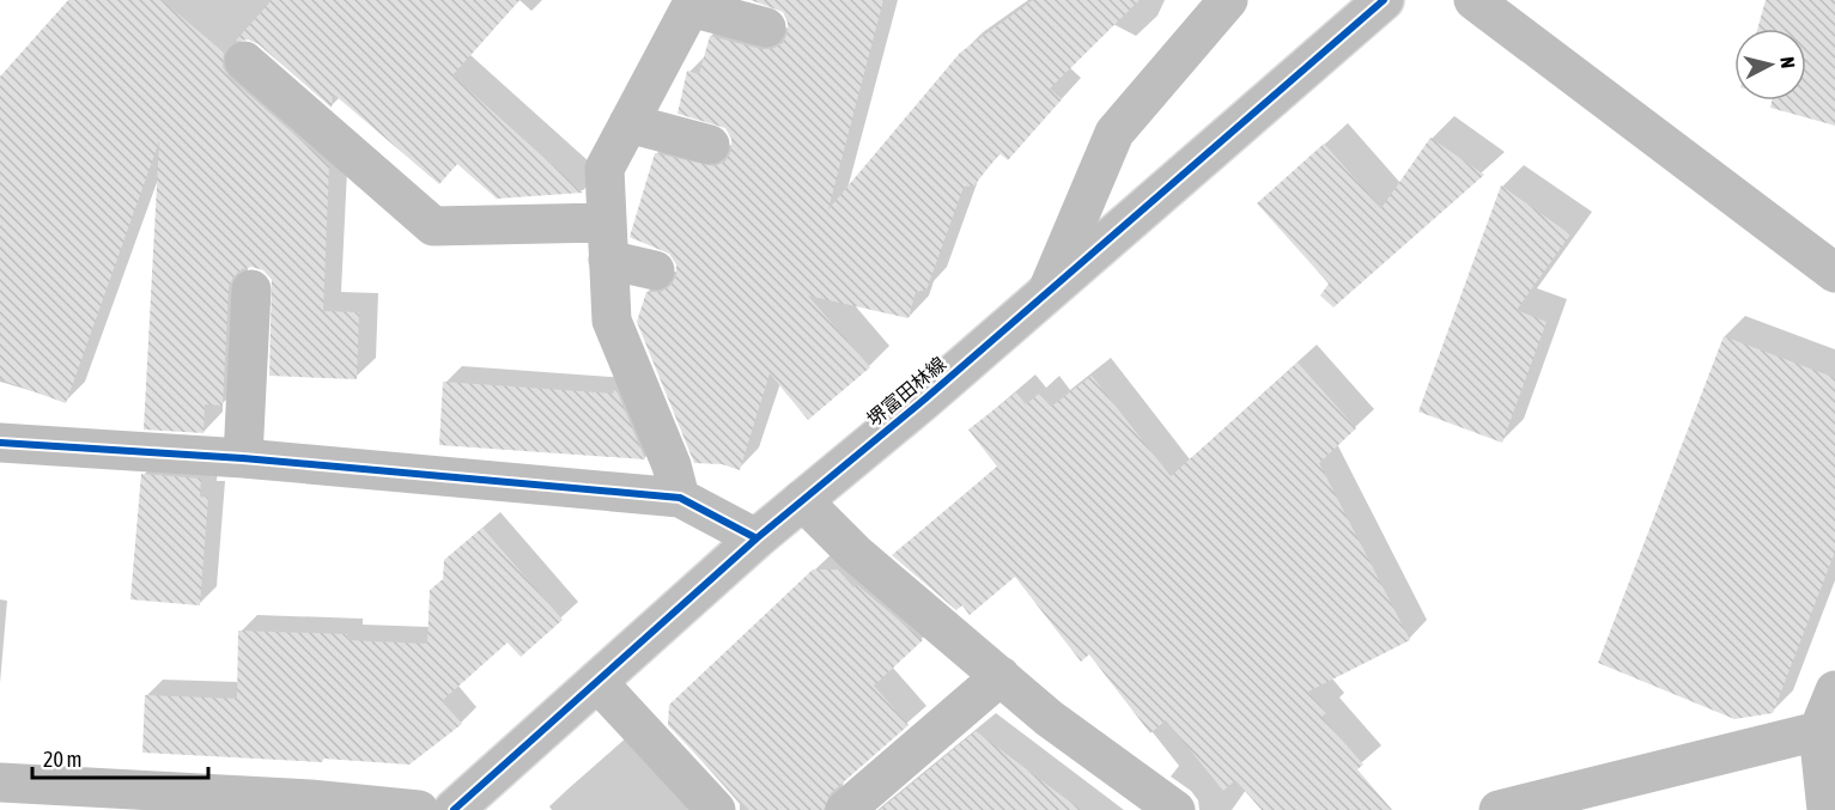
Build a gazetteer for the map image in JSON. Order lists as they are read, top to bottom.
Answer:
{
  "streets": {
    "street": ["堺富田林線"]
  },
  "scale_bar": "20 m",
  "north": "right"
}
